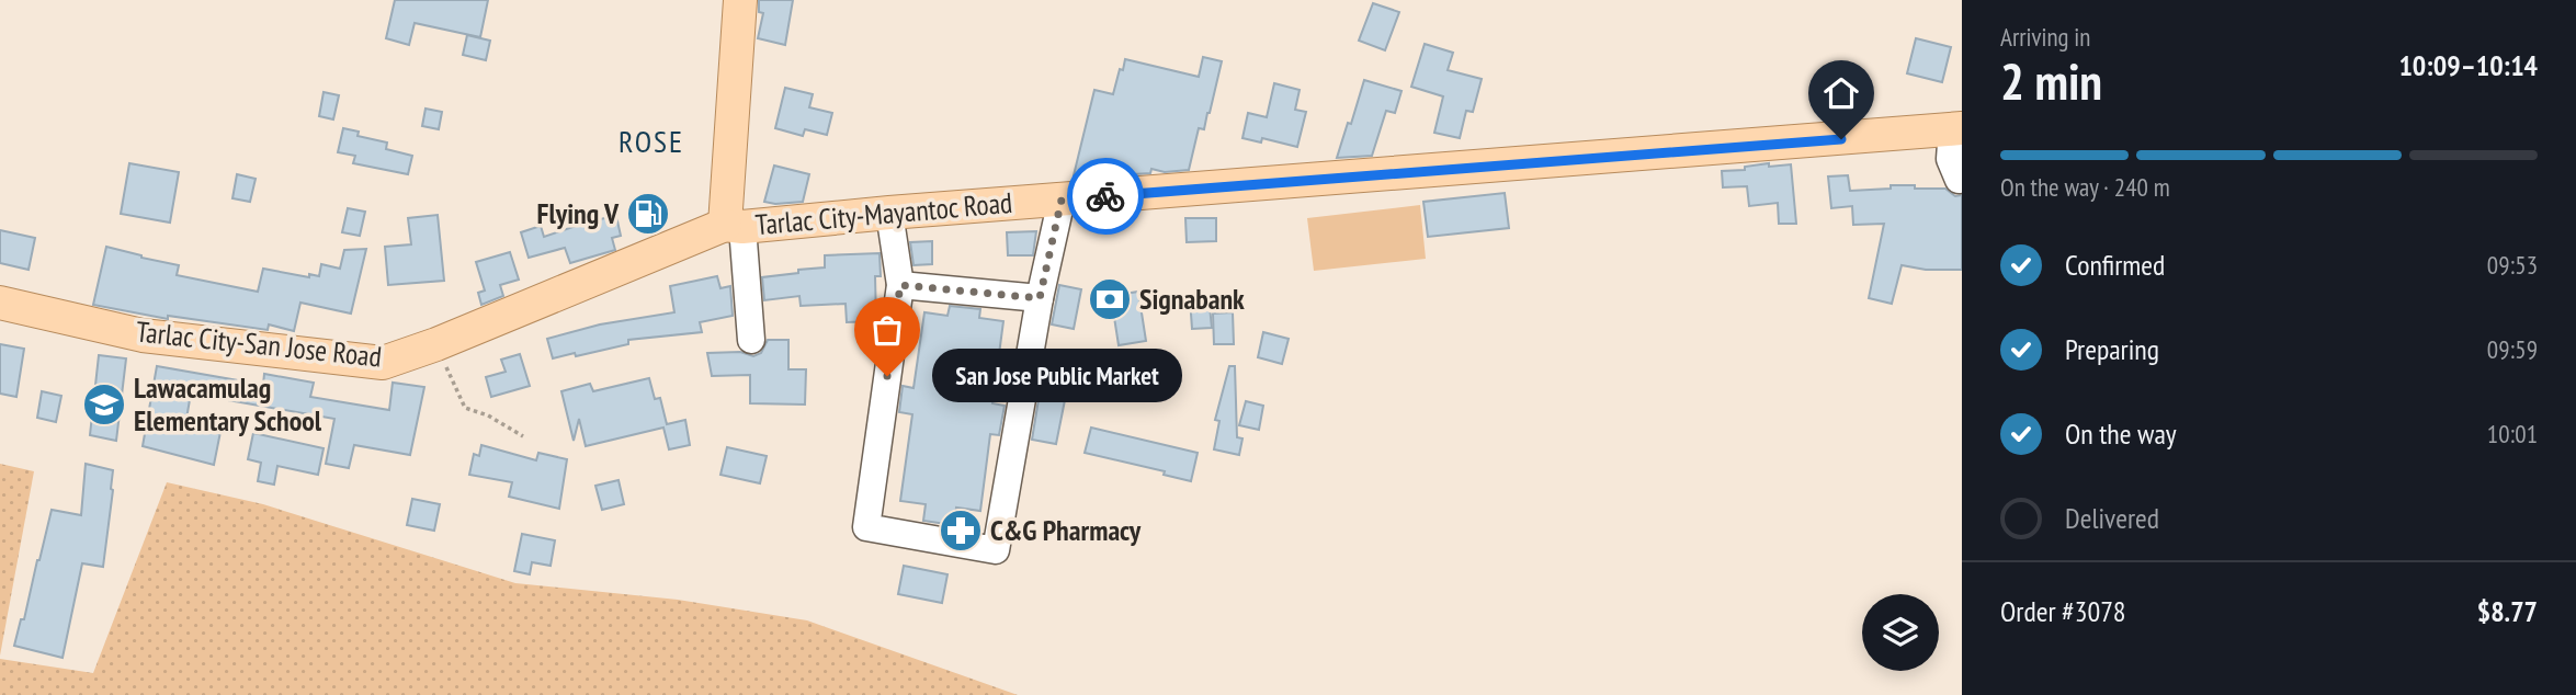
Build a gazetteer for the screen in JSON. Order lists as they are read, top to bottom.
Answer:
{
  "streets": {
    "main road": ["Tarlac City-Mayantoc Road", "Tarlac City-San Jose Road"]
  },
  "crossings": [
    ["Tarlac City-Mayantoc Road", "Tarlac City-San Jose Road"]
  ],
  "districts": ["ROSE"],
  "places": {
    "fuel station": ["Flying V"],
    "bank": ["Signabank"],
    "other": ["San Jose Public Market"],
    "school or university": ["Lawacamulag Elementary School"],
    "pharmacy": ["C&G Pharmacy"]
  },
  "page": {
    "heading": ["2 min", "Arriving in", "10:09–10:14"],
    "panel": ["Order #3078", "$8.77"],
    "bar": "On the way · 240 m",
    "list": [
      ["Confirmed", "09:53"],
      ["Preparing", "09:59"],
      ["On the way", "10:01"],
      "Delivered"
    ],
    "bubble": "San Jose Public Market"
  }
}
